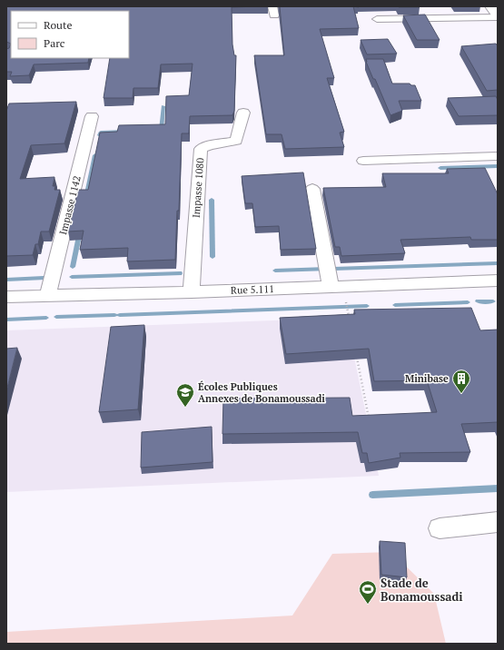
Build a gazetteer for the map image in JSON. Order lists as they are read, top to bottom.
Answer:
{
  "streets": {
    "street": ["Impasse 1080", "Impasse 1142", "Rue 5.111"]
  },
  "crossings": [
    ["Impasse 1080", "Rue 5.111"],
    ["Impasse 1142", "Rue 5.111"]
  ],
  "places": {
    "building": ["Minibase"],
    "school or university": ["Écoles Publiques Annexes de Bonamoussadi"],
    "sports": ["Stade de Bonamoussadi"]
  },
  "legend": ["Route", "Parc"]
}
